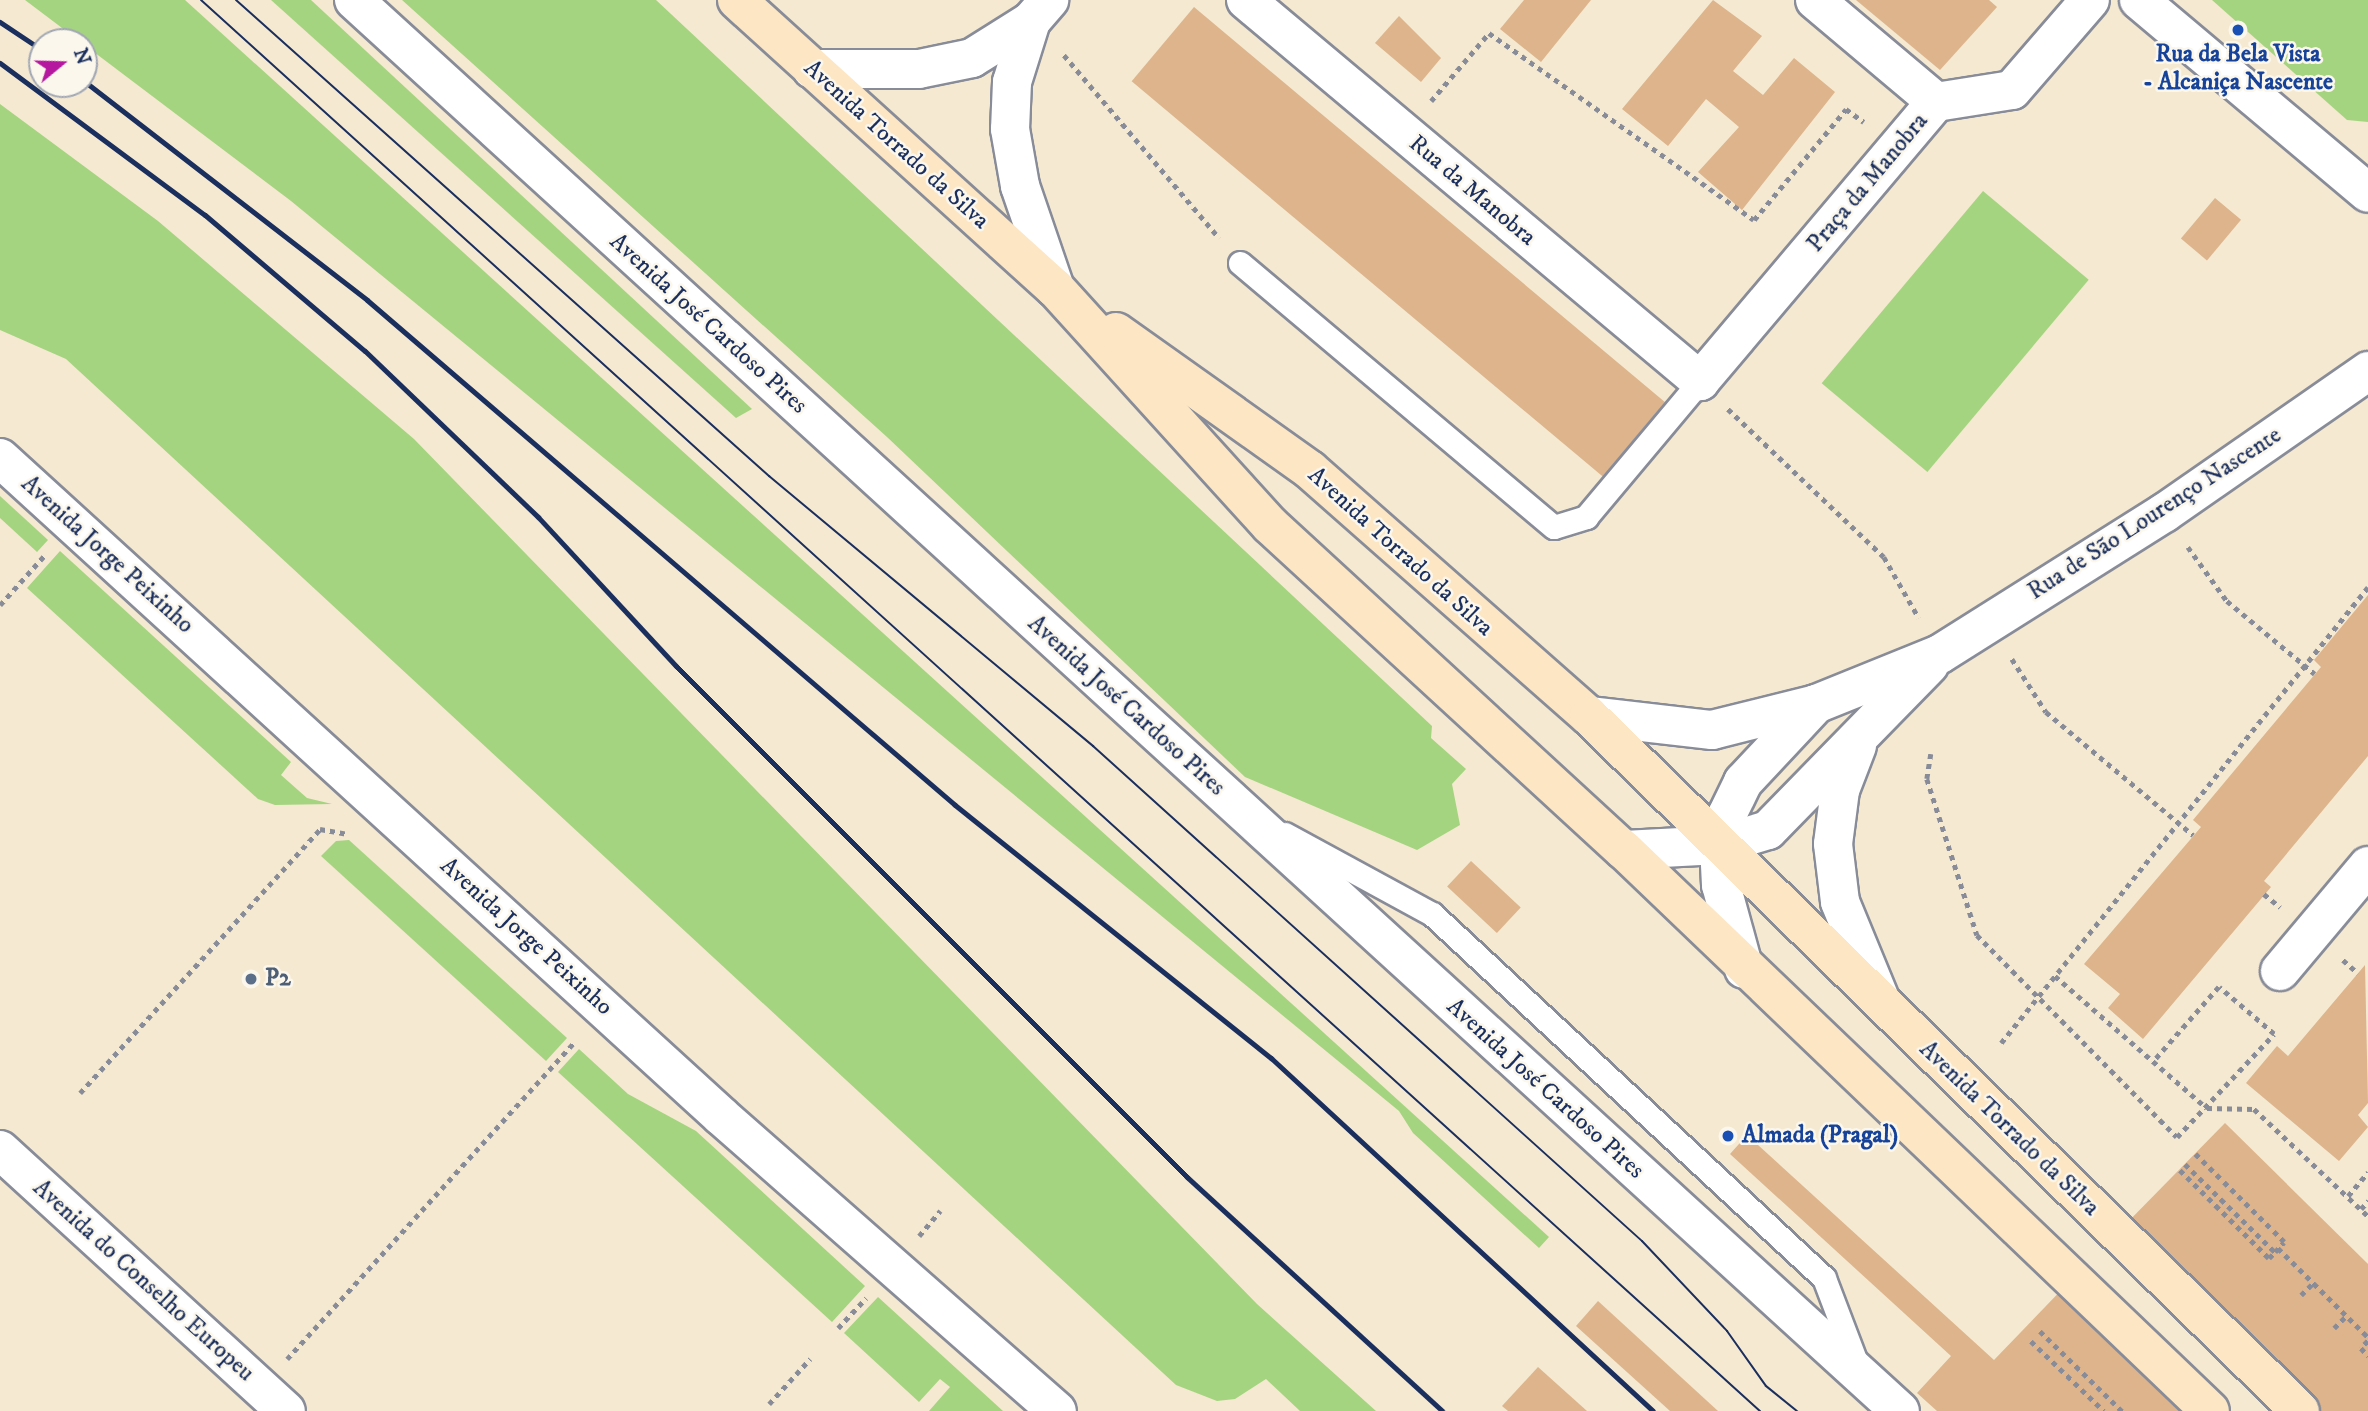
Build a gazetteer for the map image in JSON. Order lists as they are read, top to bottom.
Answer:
{
  "streets": {
    "main road": ["Avenida Torrado da Silva"],
    "street": [
      "Praça da Manobra",
      "Rua da Manobra",
      "Avenida José Cardoso Pires",
      "Rua de São Lourenço Nascente",
      "Avenida Jorge Peixinho",
      "Avenida do Conselho Europeu"
    ]
  },
  "crossings": [
    ["Avenida Torrado da Silva", "Rua de São Lourenço Nascente"],
    ["Praça da Manobra", "Rua da Manobra"]
  ],
  "places": ["Rua da Bela Vista - Alcaniça Nascente", "P2", "Almada (Pragal)"],
  "north": "right"
}
